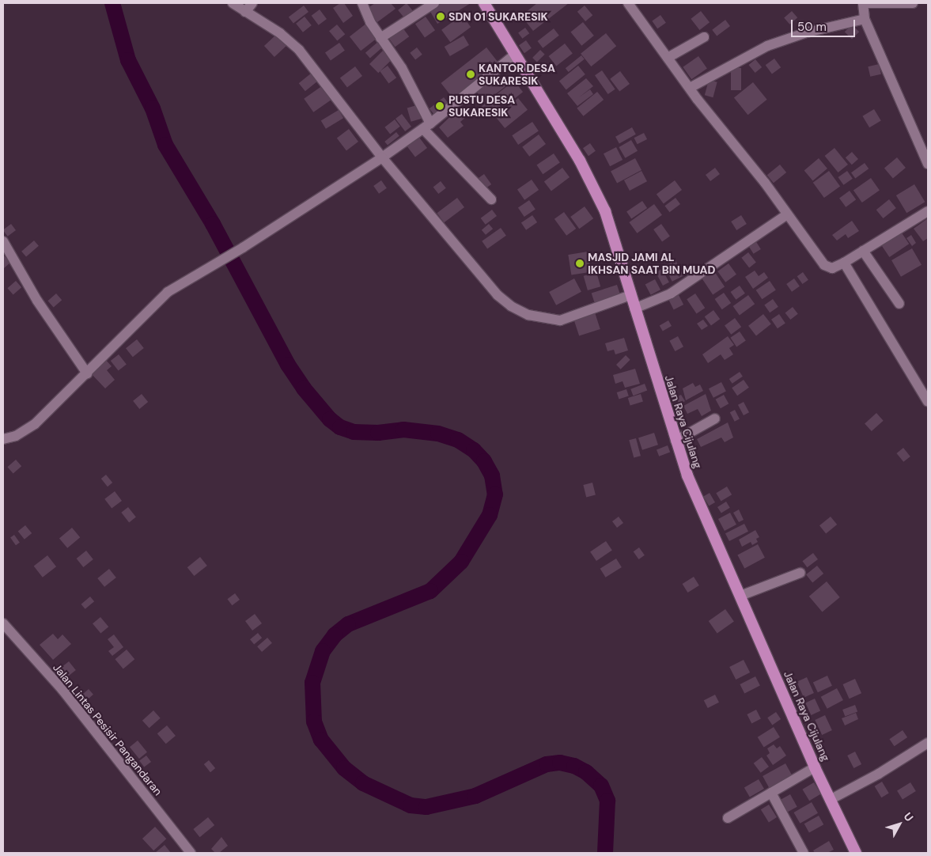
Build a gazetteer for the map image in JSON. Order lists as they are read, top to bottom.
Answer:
{
  "streets": {
    "highway": ["Jalan Raya Cijulang"],
    "street": ["Jalan Lintas Pesisir Pangandaran"]
  },
  "places": [
    "SDN 01 SUKARESIK",
    "KANTOR DESA SUKARESIK",
    "PUSTU DESA SUKARESIK",
    "MASJID JAMI AL IKHSAN SAAT BIN MUAD"
  ],
  "scale_bar": "50 m",
  "north": "top right"
}
